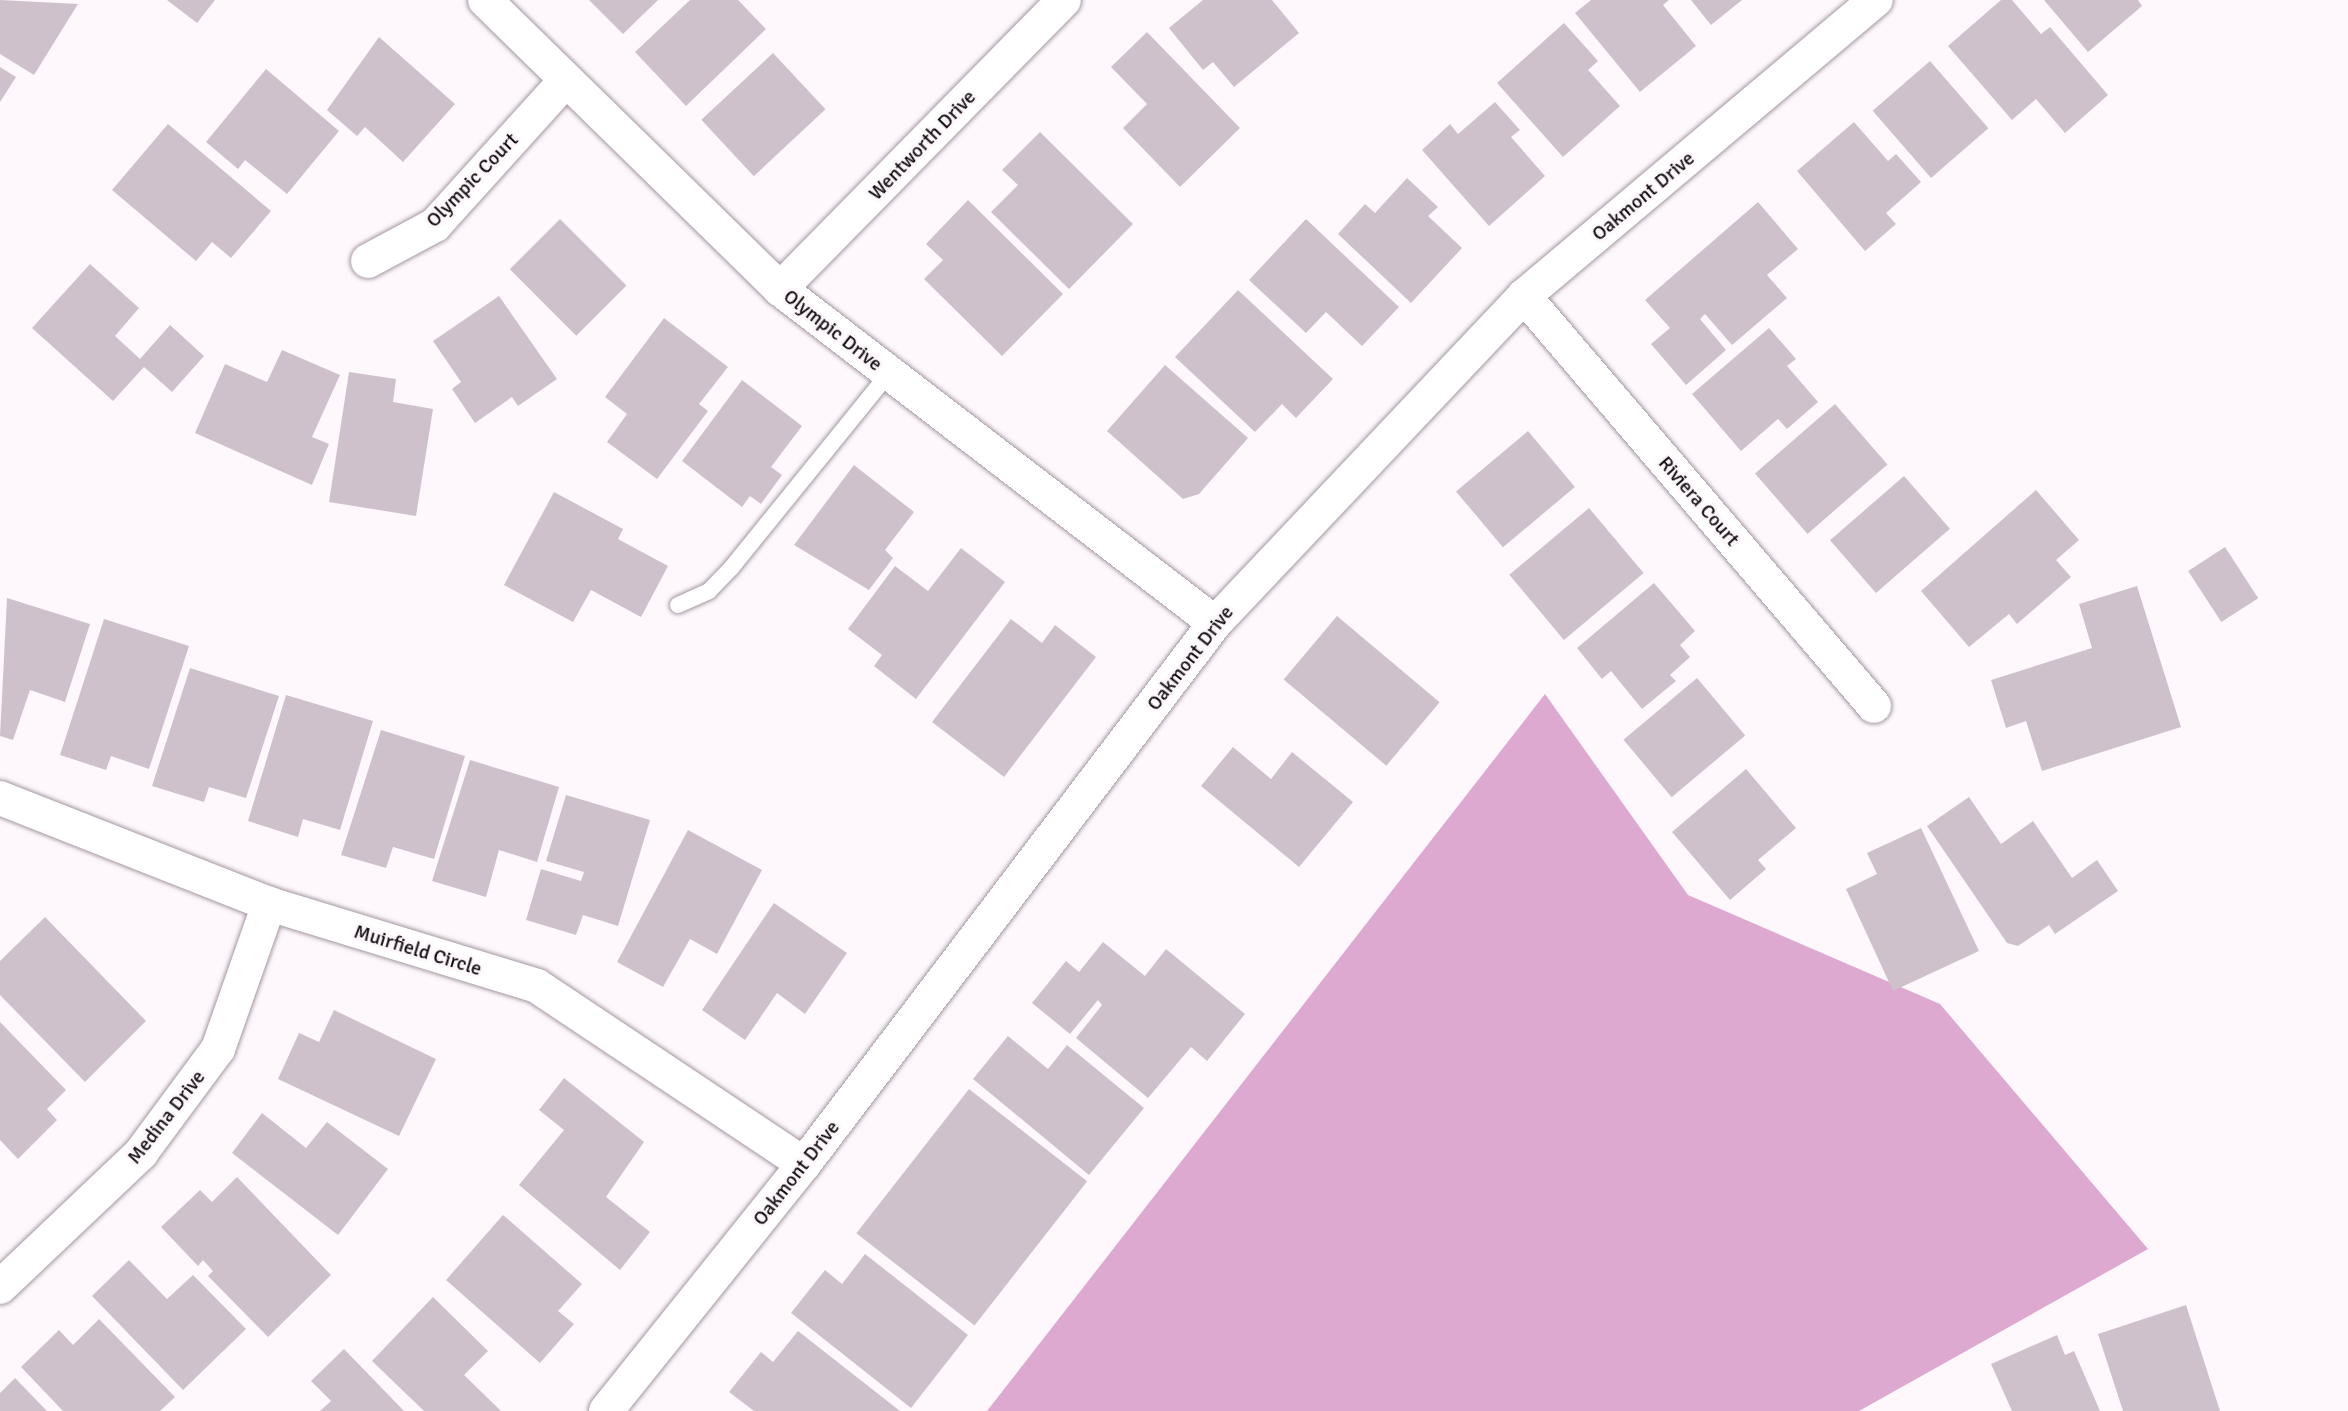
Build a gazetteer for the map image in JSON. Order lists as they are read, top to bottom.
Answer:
{
  "streets": {
    "street": [
      "Wentworth Drive",
      "Olympic Court",
      "Oakmont Drive",
      "Olympic Drive",
      "Riviera Court",
      "Muirfield Circle",
      "Medina Drive"
    ]
  },
  "crossings": [
    ["Wentworth Drive", "Olympic Drive"],
    ["Olympic Court", "Olympic Drive"],
    ["Oakmont Drive", "Olympic Drive"],
    ["Oakmont Drive", "Riviera Court"],
    ["Oakmont Drive", "Muirfield Circle"],
    ["Muirfield Circle", "Medina Drive"]
  ]
}
